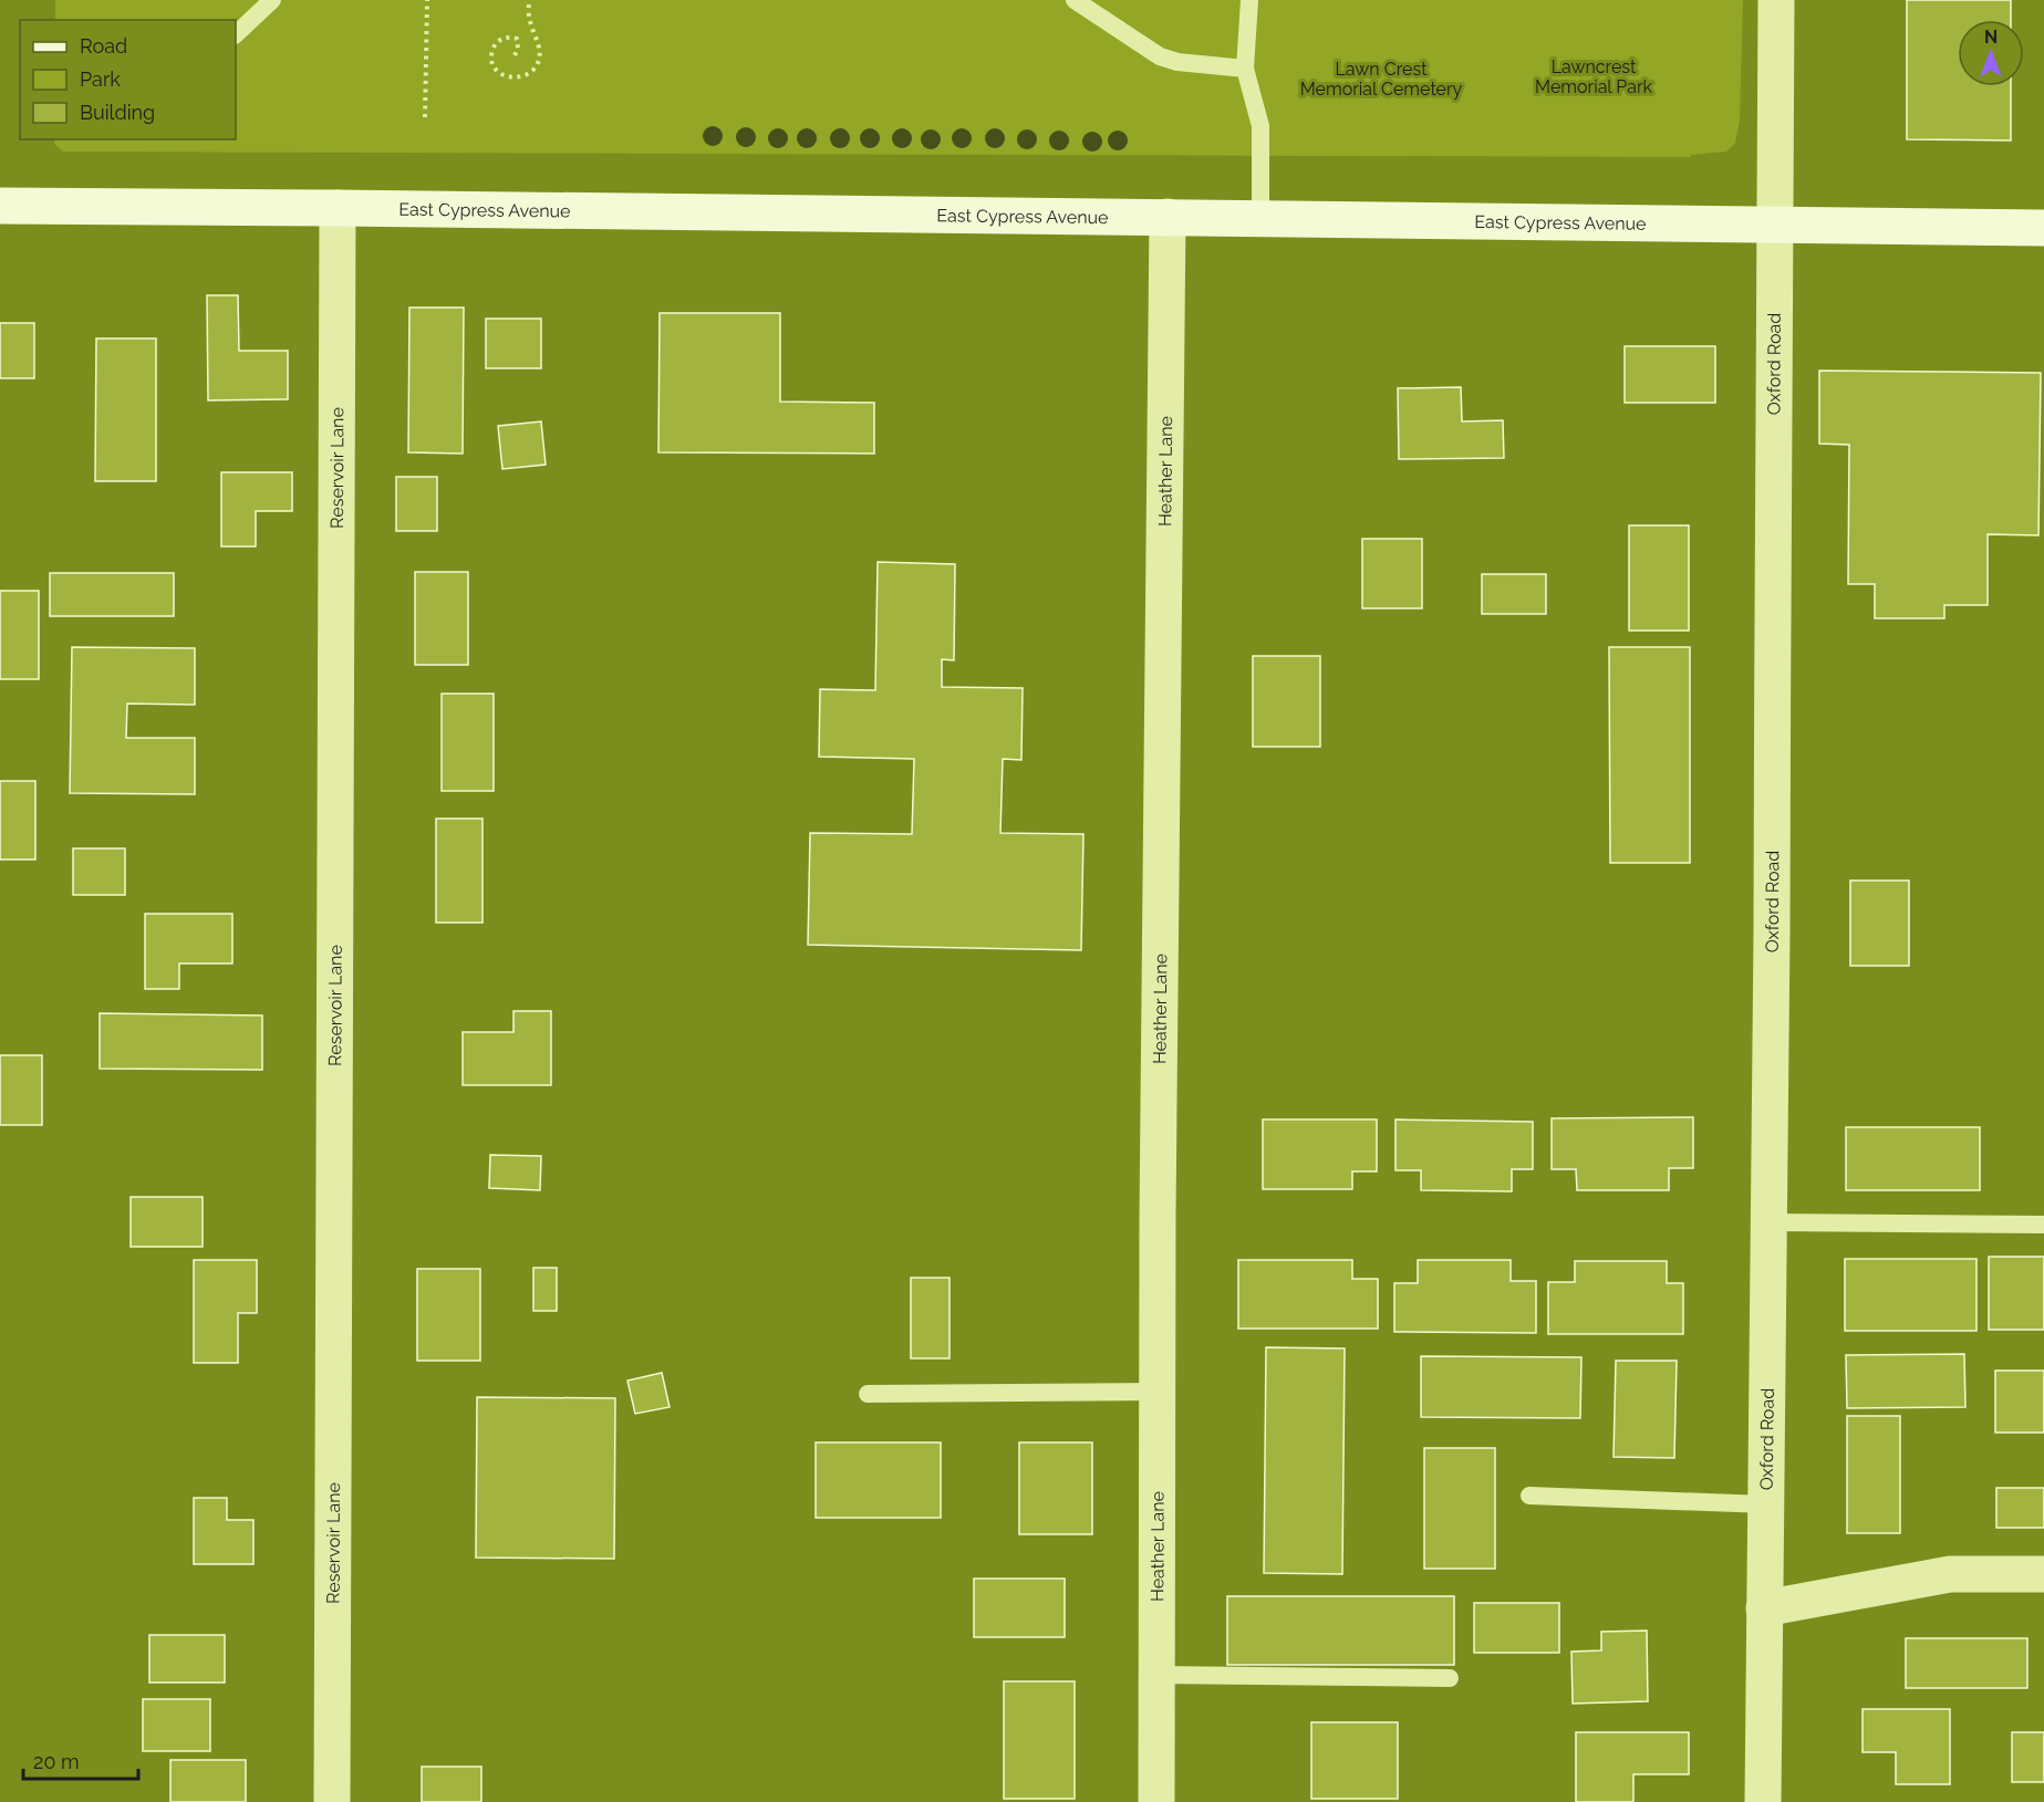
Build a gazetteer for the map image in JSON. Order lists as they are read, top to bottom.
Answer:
{
  "streets": {
    "main road": ["East Cypress Avenue"],
    "street": ["Oxford Road", "Reservoir Lane", "Heather Lane"]
  },
  "crossings": [
    ["East Cypress Avenue", "Oxford Road"],
    ["East Cypress Avenue", "Reservoir Lane"],
    ["East Cypress Avenue", "Heather Lane"]
  ],
  "parks": ["Lawncrest Memorial Park", "Lawn Crest Memorial Cemetery"],
  "legend": ["Road", "Park", "Building"],
  "scale_bar": "20 m",
  "north": "top"
}
